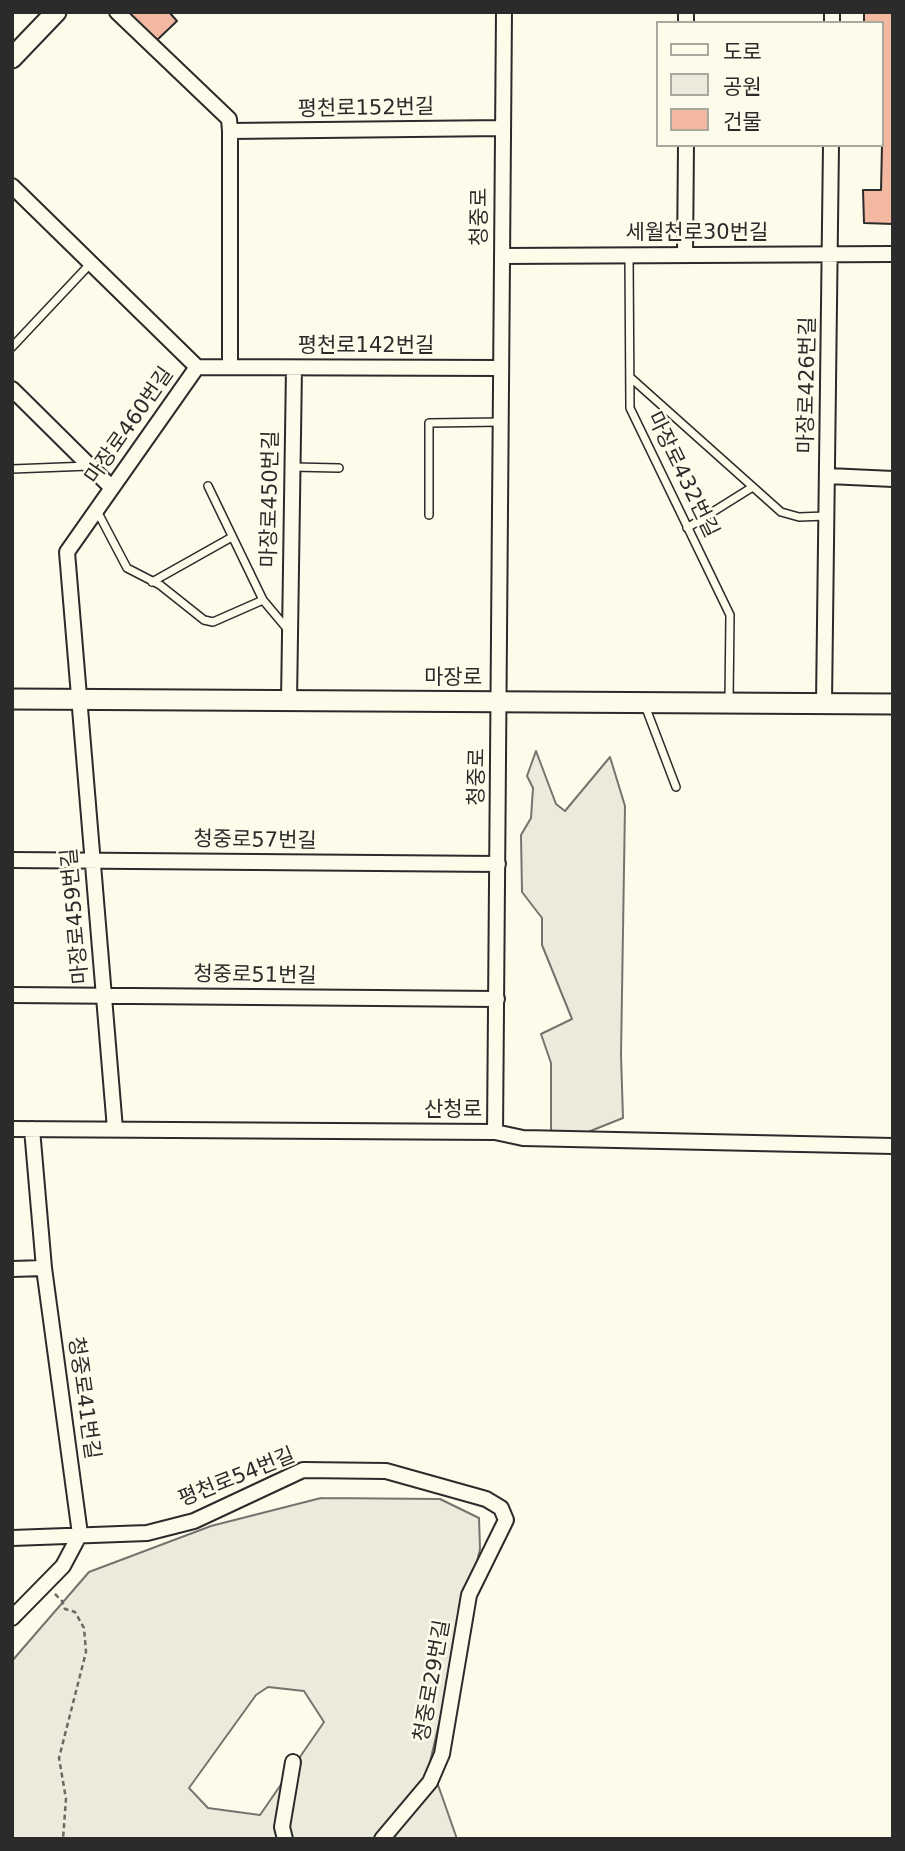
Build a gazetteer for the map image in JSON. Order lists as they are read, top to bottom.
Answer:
{
  "streets": {
    "main road": ["마장로"],
    "street": [
      "평천로152번길",
      "청중로",
      "세월천로30번길",
      "평천로142번길",
      "마장로426번길",
      "마장로460번길",
      "마장로450번길",
      "청중로57번길",
      "마장로459번길",
      "청중로51번길",
      "산청로",
      "청중로41번길",
      "평천로54번길",
      "청중로29번길"
    ],
    "lane": ["마장로432번길"]
  },
  "crossings": [
    ["평천로152번길", "청중로"],
    ["청중로", "세월천로30번길"],
    ["청중로", "평천로142번길"],
    ["청중로", "마장로"],
    ["청중로", "청중로57번길"],
    ["청중로", "청중로51번길"],
    ["청중로", "산청로"],
    ["세월천로30번길", "마장로426번길"],
    ["세월천로30번길", "마장로432번길"],
    ["평천로142번길", "마장로460번길"],
    ["평천로142번길", "마장로450번길"],
    ["마장로426번길", "마장로"],
    ["마장로460번길", "마장로450번길"],
    ["마장로460번길", "마장로"],
    ["마장로460번길", "마장로459번길"],
    ["마장로432번길", "마장로"],
    ["마장로450번길", "마장로"],
    ["마장로", "마장로459번길"],
    ["청중로57번길", "마장로459번길"],
    ["마장로459번길", "청중로51번길"],
    ["마장로459번길", "산청로"],
    ["산청로", "청중로41번길"],
    ["청중로41번길", "평천로54번길"],
    ["평천로54번길", "청중로29번길"]
  ],
  "legend": ["도로", "공원", "건물"]
}
